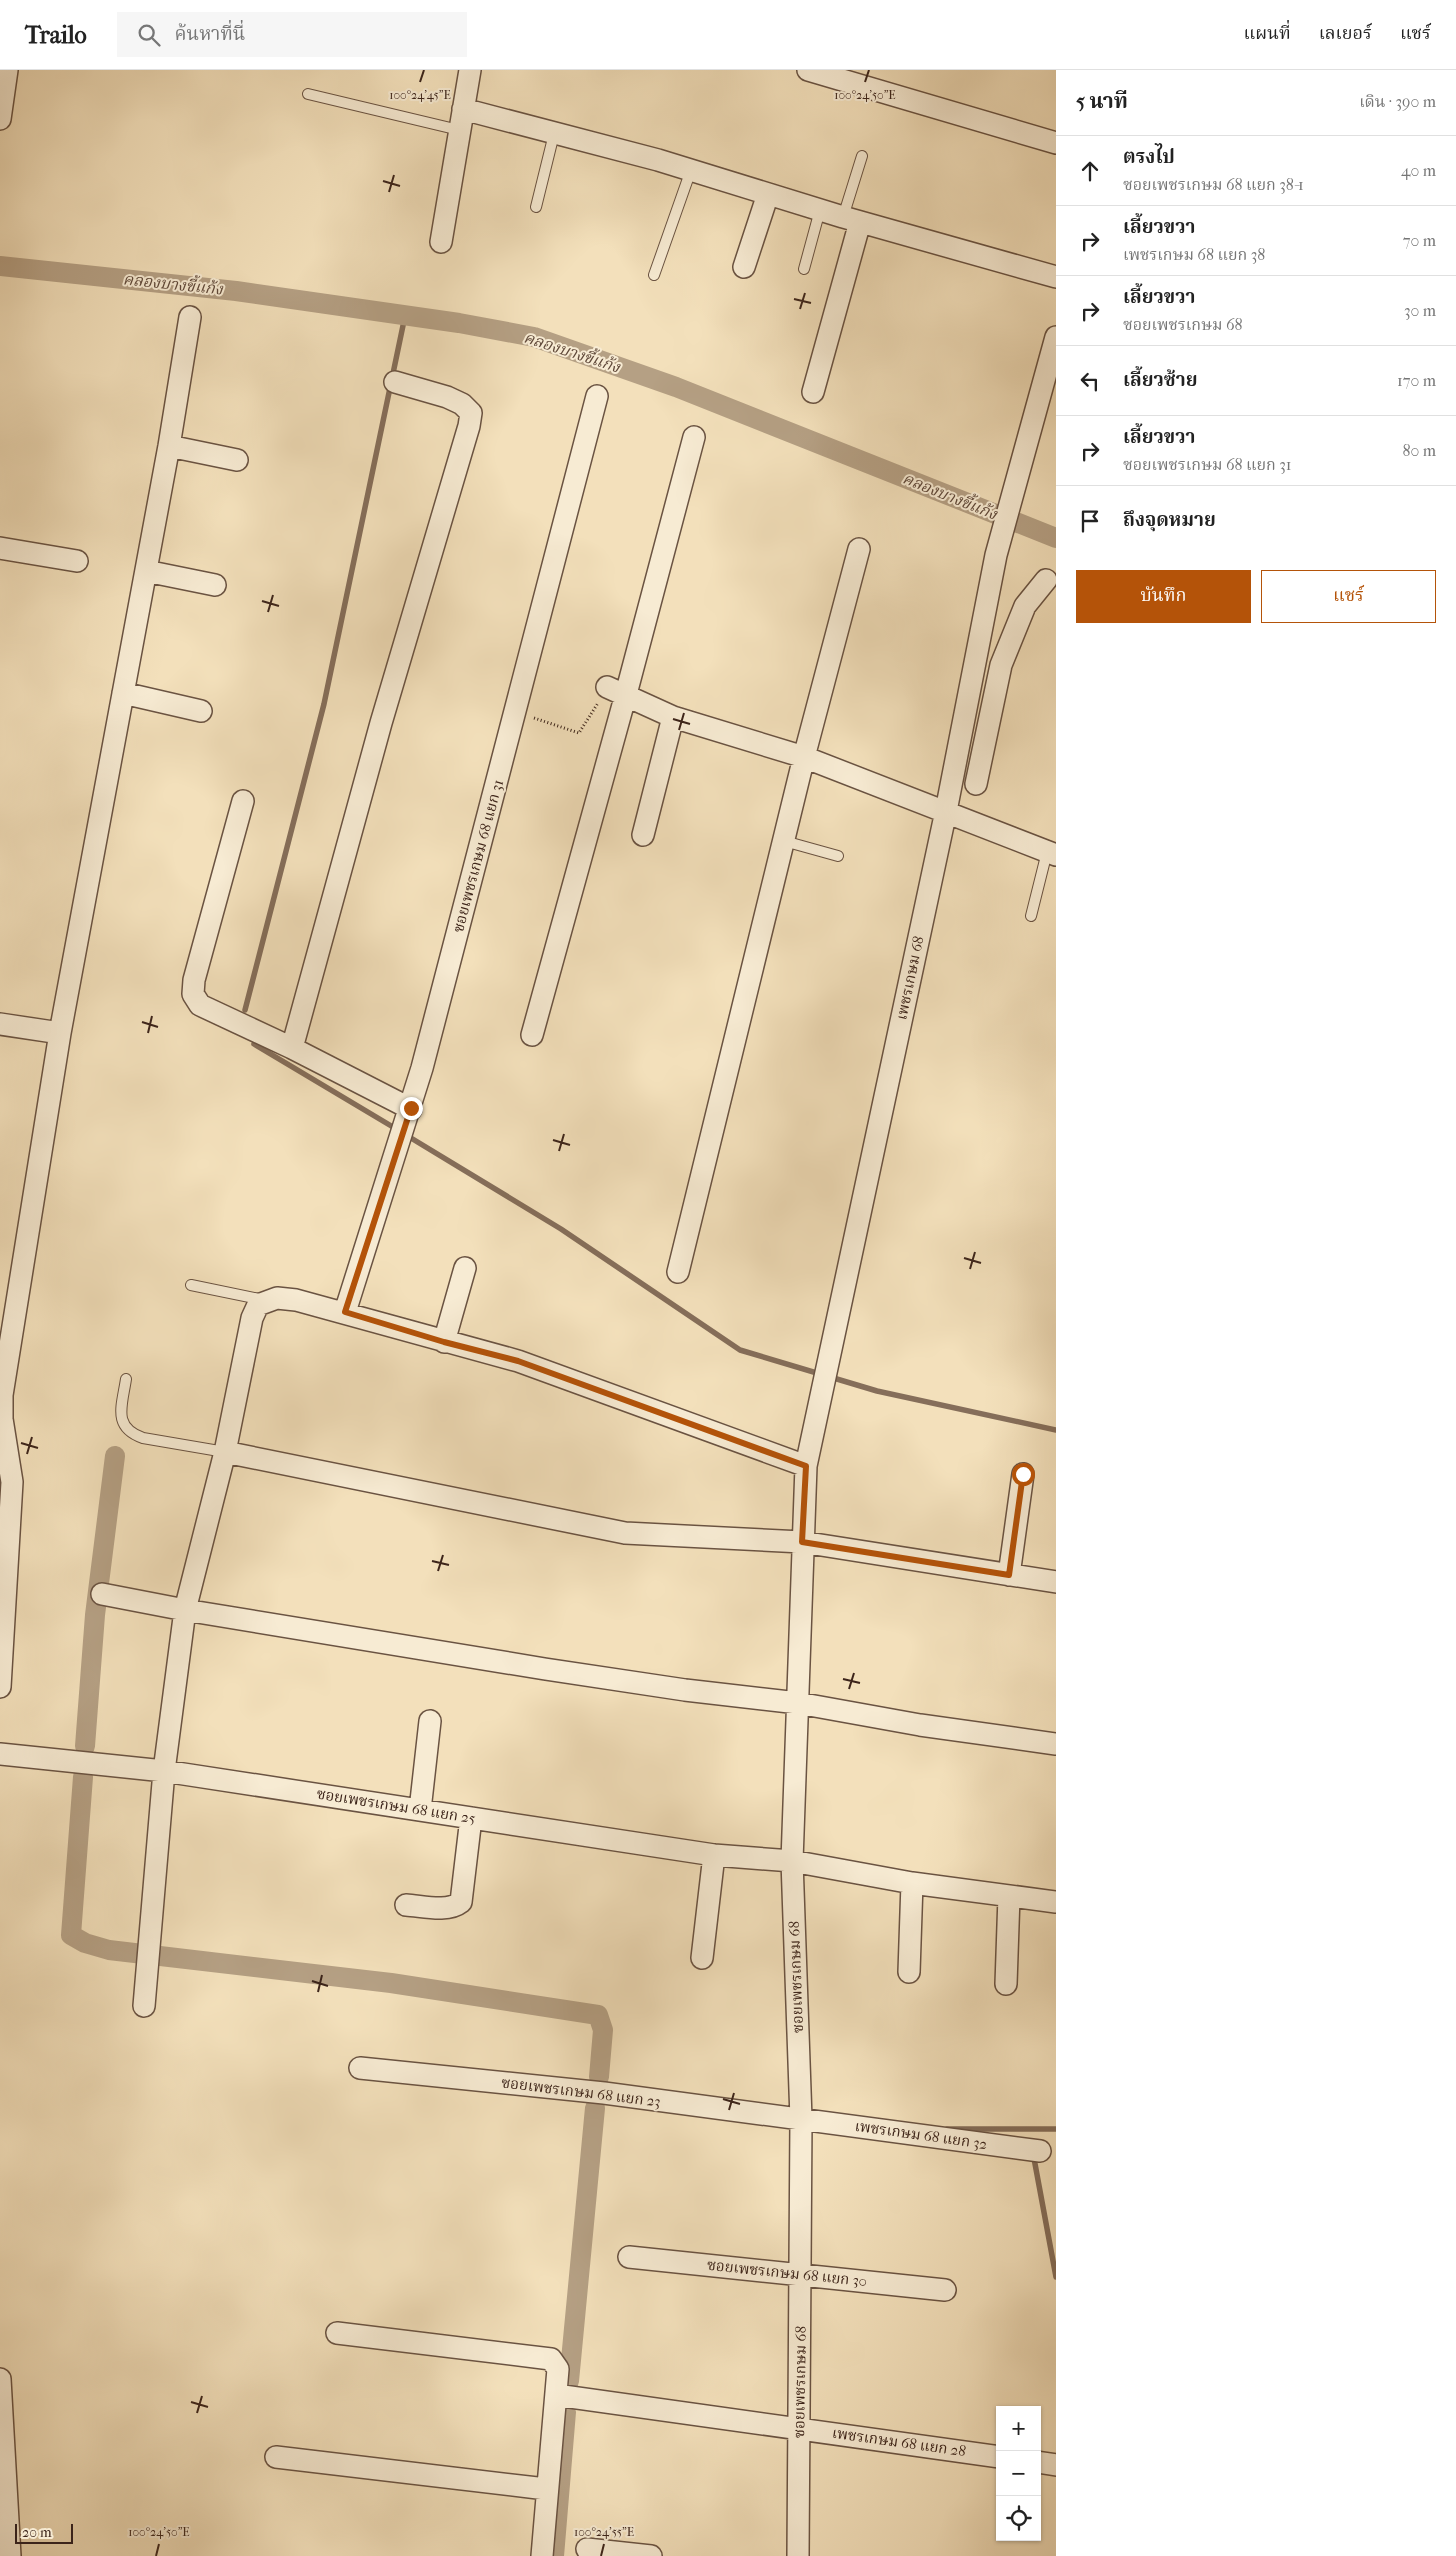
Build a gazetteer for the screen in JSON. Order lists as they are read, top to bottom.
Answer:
{
  "streets": {
    "street": [
      "ซอยเพชรเกษม 68 แยก 31",
      "เพชรเกษม 68",
      "ซอยเพชรเกษม 68 แยก 25",
      "ซอยเพชรเกษม 68",
      "ซอยเพชรเกษม 68 แยก 23",
      "เพชรเกษม 68 แยก 32",
      "ซอยเพชรเกษม 68 แยก 30",
      "เพชรเกษม 68 แยก 28"
    ]
  },
  "crossings": [
    ["เพชรเกษม 68", "ซอยเพชรเกษม 68"],
    ["ซอยเพชรเกษม 68 แยก 25", "ซอยเพชรเกษม 68"],
    ["ซอยเพชรเกษม 68", "ซอยเพชรเกษม 68 แยก 23"],
    ["ซอยเพชรเกษม 68", "เพชรเกษม 68 แยก 32"],
    ["ซอยเพชรเกษม 68", "ซอยเพชรเกษม 68 แยก 30"],
    ["ซอยเพชรเกษม 68", "เพชรเกษม 68 แยก 28"],
    ["ซอยเพชรเกษม 68 แยก 23", "เพชรเกษม 68 แยก 32"]
  ],
  "water": ["คลองบางขี้แก้ง"],
  "scale_bar": "20 m",
  "page": {
    "header": "Trailo",
    "search": "ค้นหาที่นี่",
    "nav": ["แผนที่", "เลเยอร์", "แชร์"],
    "heading": ["5 นาที", "เดิน · 390 m"],
    "list": [
      ["ตรงไป", "ซอยเพชรเกษม 68 แยก 38-1", "40 m"],
      ["เลี้ยวขวา", "เพชรเกษม 68 แยก 38", "70 m"],
      ["เลี้ยวขวา", "ซอยเพชรเกษม 68", "30 m"],
      ["เลี้ยวซ้าย", "170 m"],
      ["เลี้ยวขวา", "ซอยเพชรเกษม 68 แยก 31", "80 m"],
      "ถึงจุดหมาย"
    ],
    "buttons": ["บันทึก", "แชร์"],
    "map_buttons": ["+", "−"],
    "scale": "20 m"
  },
  "coordinates": ["100°24'45\"E", "100°24'50\"E", "100°24'55\"E"]
}
